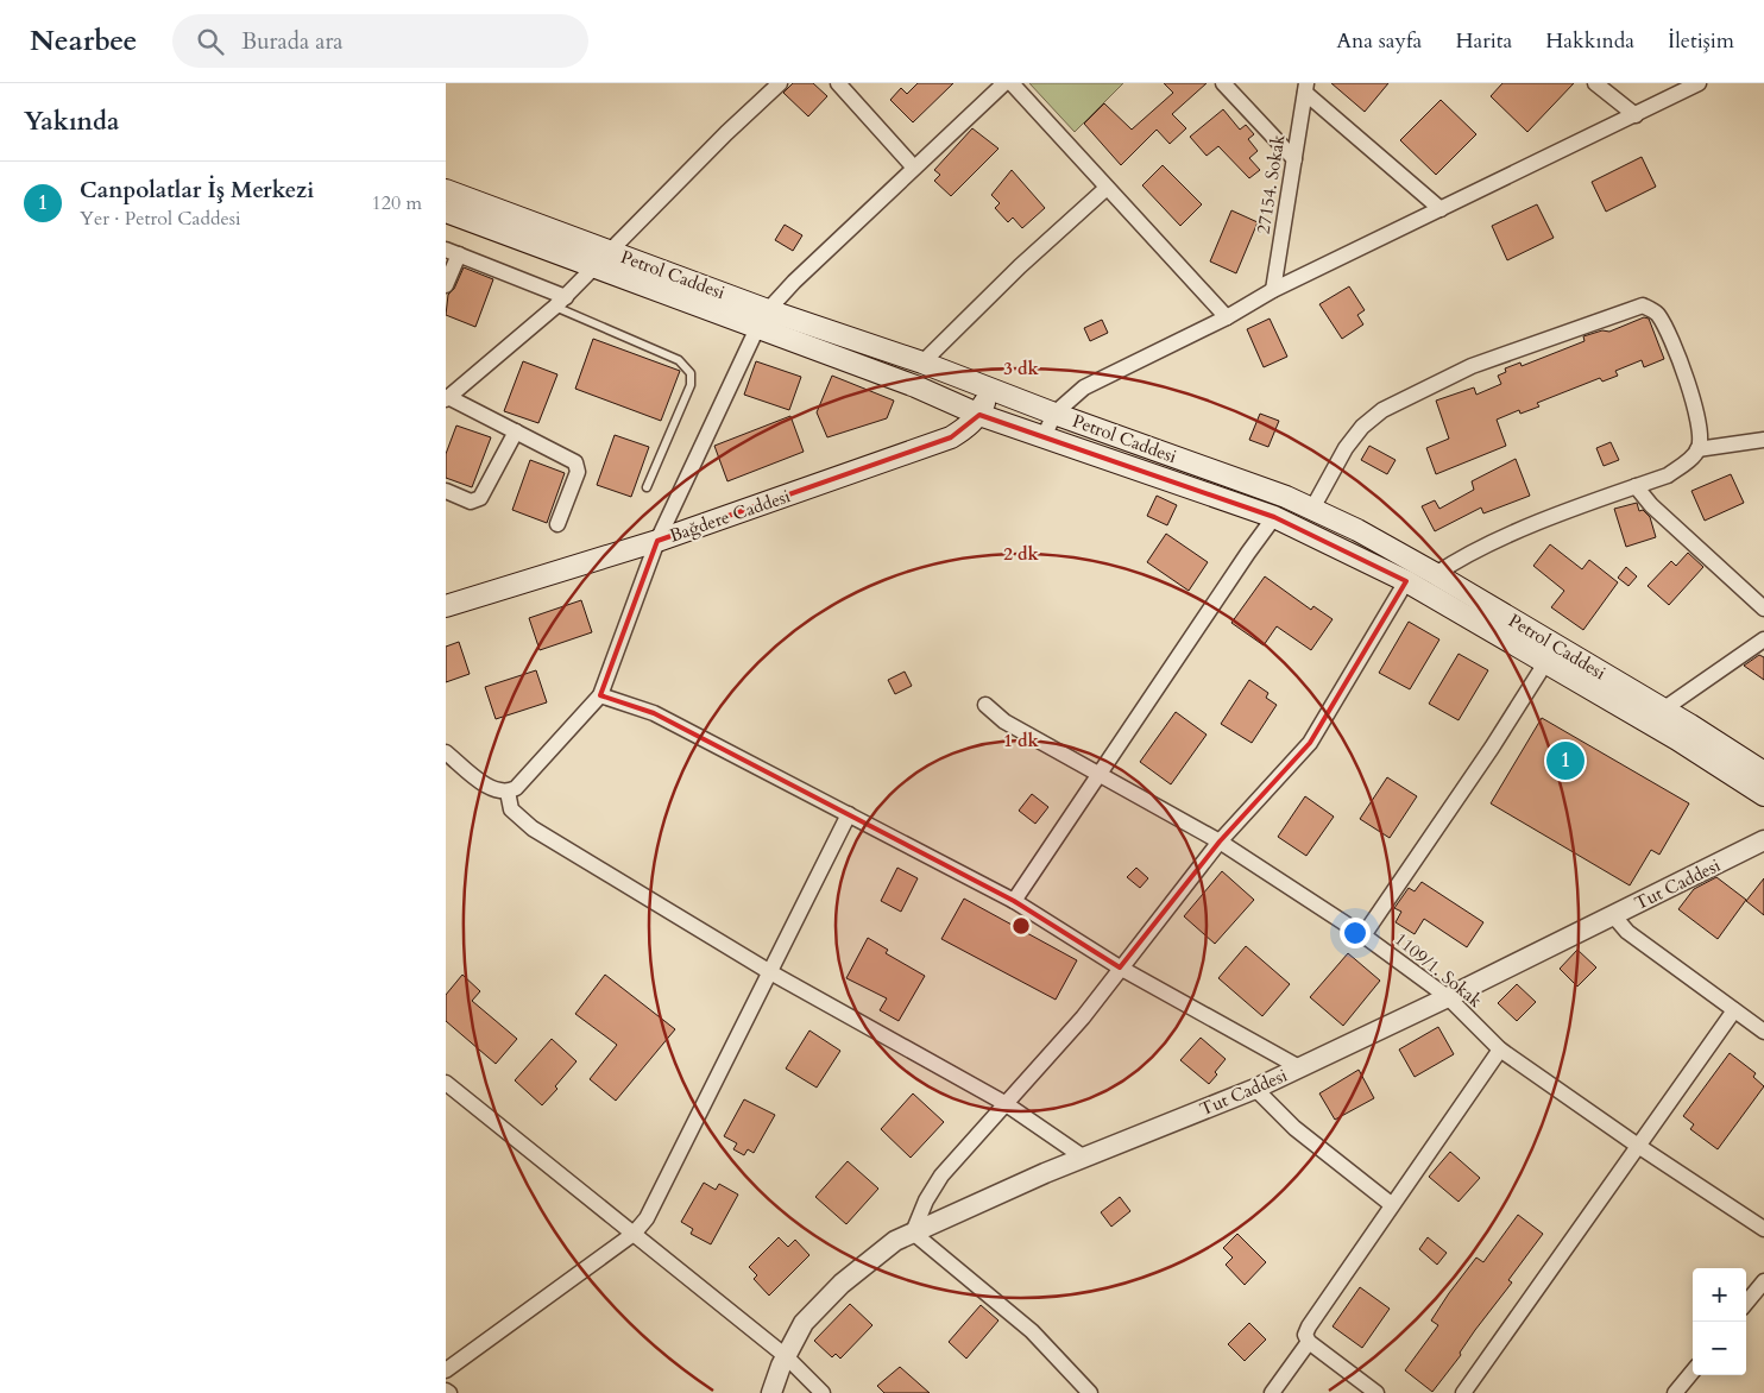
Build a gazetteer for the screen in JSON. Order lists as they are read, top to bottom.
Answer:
{
  "streets": {
    "main road": ["Petrol Caddesi", "Bağdere Caddesi"],
    "street": ["27154. Sokak", "Tut Caddesi", "1109/1. Sokak"]
  },
  "crossings": [
    ["Petrol Caddesi", "Bağdere Caddesi"],
    ["Tut Caddesi", "1109/1. Sokak"]
  ],
  "page": {
    "header": "Nearbee",
    "search": "Burada ara",
    "nav": [
      "Ana sayfa",
      "Harita",
      "Hakkında",
      "İletişim"
    ],
    "heading": "Yakında",
    "list": [
      {
        "mark": "1",
        "name": "Canpolatlar İş Merkezi",
        "note": "Yer · Petrol Caddesi",
        "value": "120 m"
      }
    ],
    "pins": "1",
    "map_buttons": ["+", "−"]
  },
  "rings": ["3 dk", "2 dk", "1 dk"]
}
